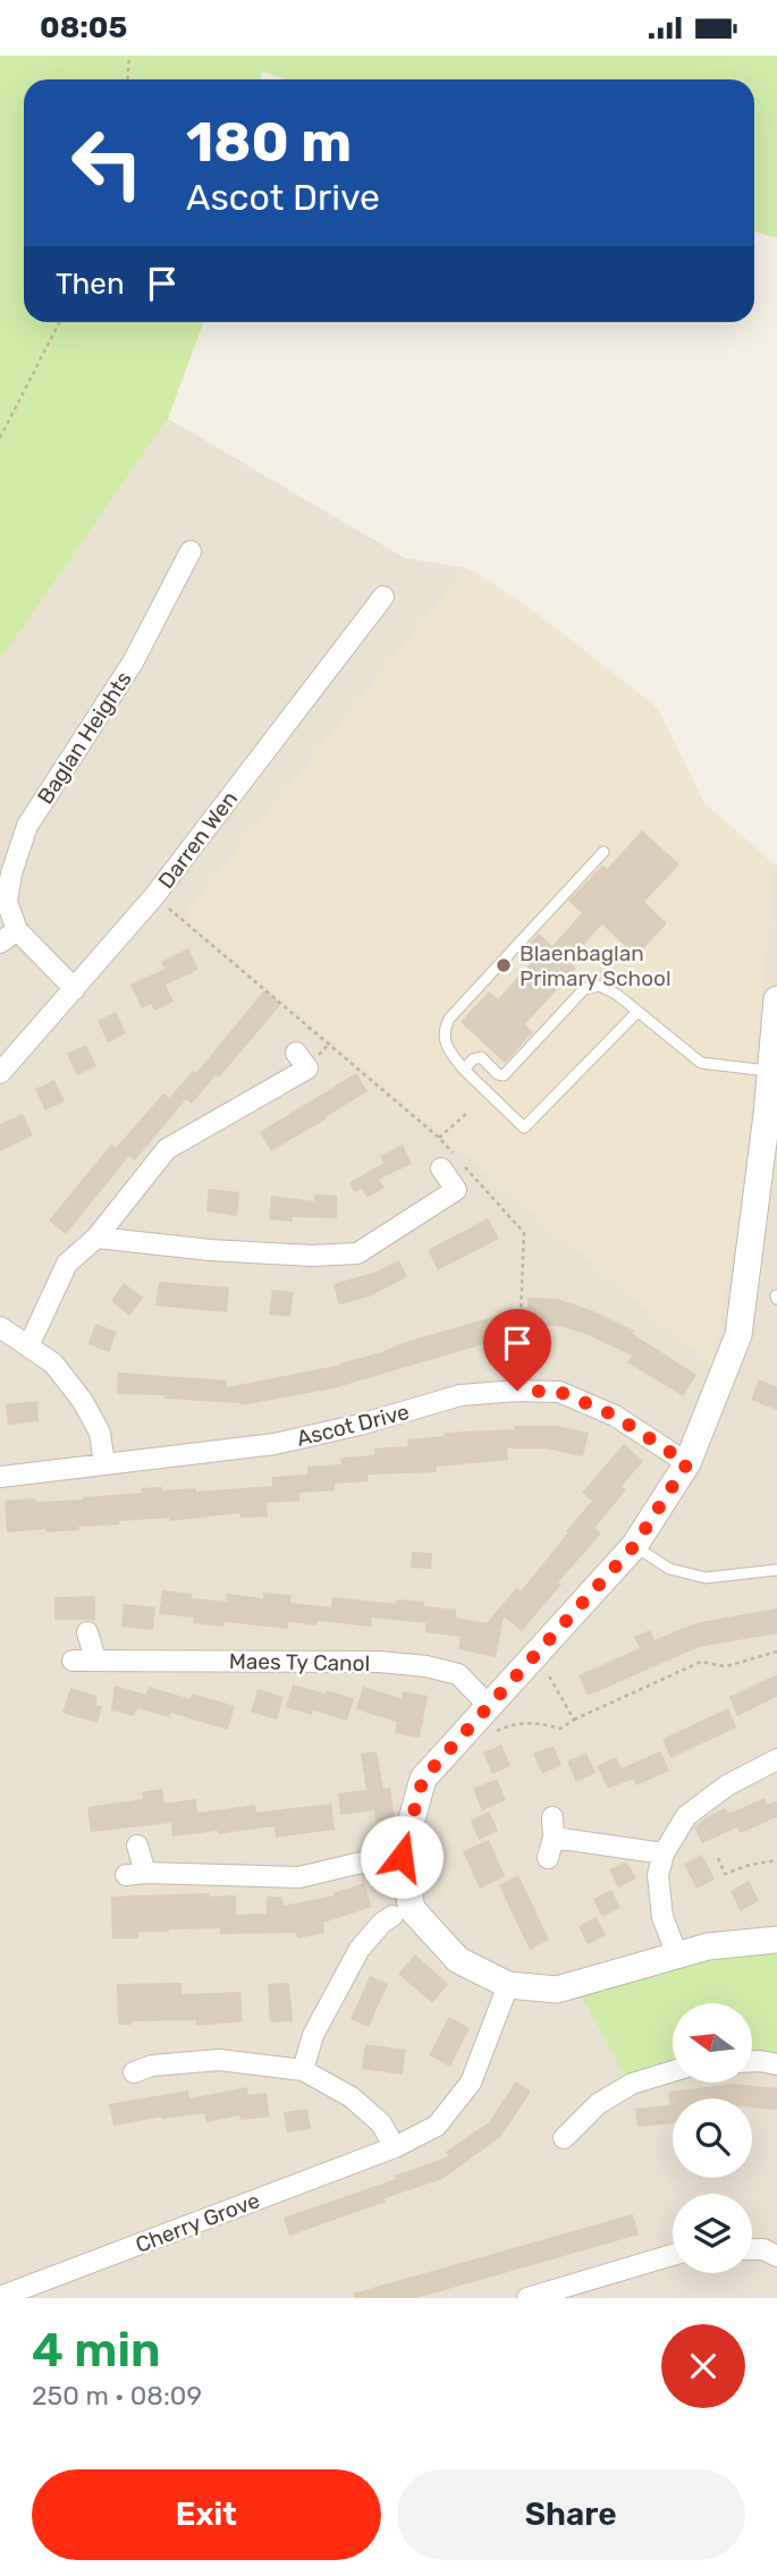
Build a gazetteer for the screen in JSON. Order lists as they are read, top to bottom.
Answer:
{
  "streets": {
    "street": [
      "Baglan Heights",
      "Darren Wen",
      "Ascot Drive",
      "Maes Ty Canol",
      "Cherry Grove"
    ]
  },
  "places": ["Blaenbaglan Primary School"],
  "north": "left",
  "page": {
    "status": "08:05",
    "turn": ["180 m", "Ascot Drive"],
    "then": "Then",
    "heading": ["4 min", "250 m · 08:09"],
    "buttons": ["Exit", "Share"]
  }
}
